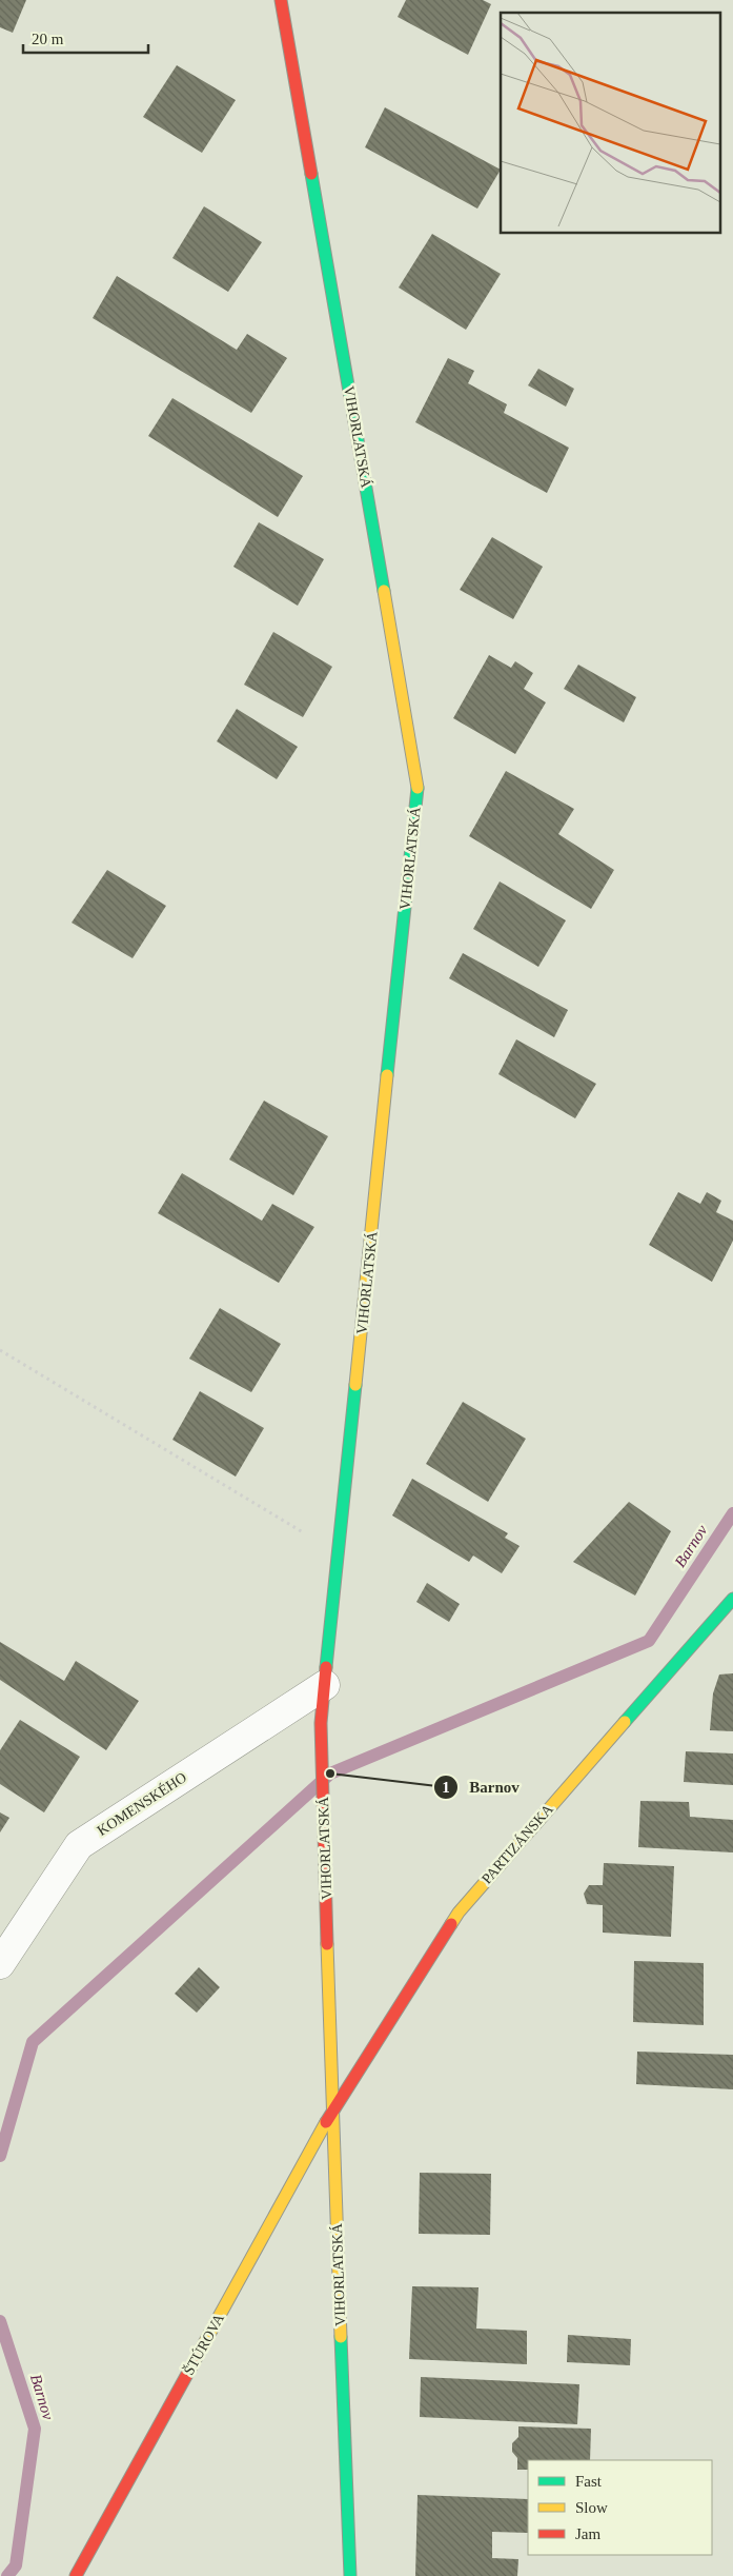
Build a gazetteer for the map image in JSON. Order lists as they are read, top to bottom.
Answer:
{
  "streets": {
    "street": [
      "VIHORLATSKÁ",
      "KOMENSKÉHO",
      "PARTIZÁNSKA",
      "ŠTÚROVA"
    ]
  },
  "crossings": [
    ["VIHORLATSKÁ", "KOMENSKÉHO"],
    ["VIHORLATSKÁ", "PARTIZÁNSKA"],
    ["VIHORLATSKÁ", "ŠTÚROVA"],
    ["PARTIZÁNSKA", "ŠTÚROVA"]
  ],
  "water": ["Barnov"],
  "places": ["Barnov"],
  "legend": ["Fast", "Slow", "Jam"],
  "scale_bar": "20 m"
}
